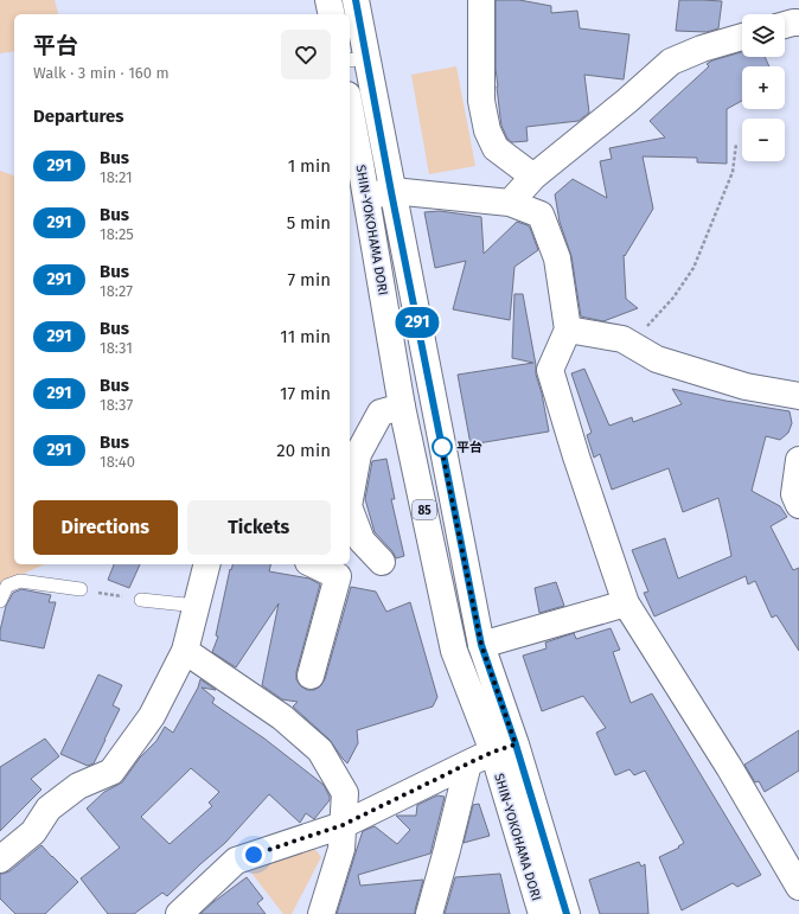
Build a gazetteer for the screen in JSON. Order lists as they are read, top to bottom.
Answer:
{
  "streets": {
    "street": ["SHIN-YOKOHAMA DORI", "85"]
  },
  "places": ["平台"],
  "lines": ["bus line 291"],
  "page": {
    "on_map": "291",
    "map_buttons": ["+", "−"],
    "heading": [
      ["平台", "Walk · 3 min · 160 m"],
      "Departures"
    ],
    "list": [
      {
        "mark": "291",
        "name": "Bus",
        "note": "18:21",
        "value": "1 min"
      },
      {
        "mark": "291",
        "name": "Bus",
        "note": "18:25",
        "value": "5 min"
      },
      {
        "mark": "291",
        "name": "Bus",
        "note": "18:27",
        "value": "7 min"
      },
      {
        "mark": "291",
        "name": "Bus",
        "note": "18:31",
        "value": "11 min"
      },
      {
        "mark": "291",
        "name": "Bus",
        "note": "18:37",
        "value": "17 min"
      },
      {
        "mark": "291",
        "name": "Bus",
        "note": "18:40",
        "value": "20 min"
      }
    ],
    "buttons": ["Directions", "Tickets"]
  }
}
